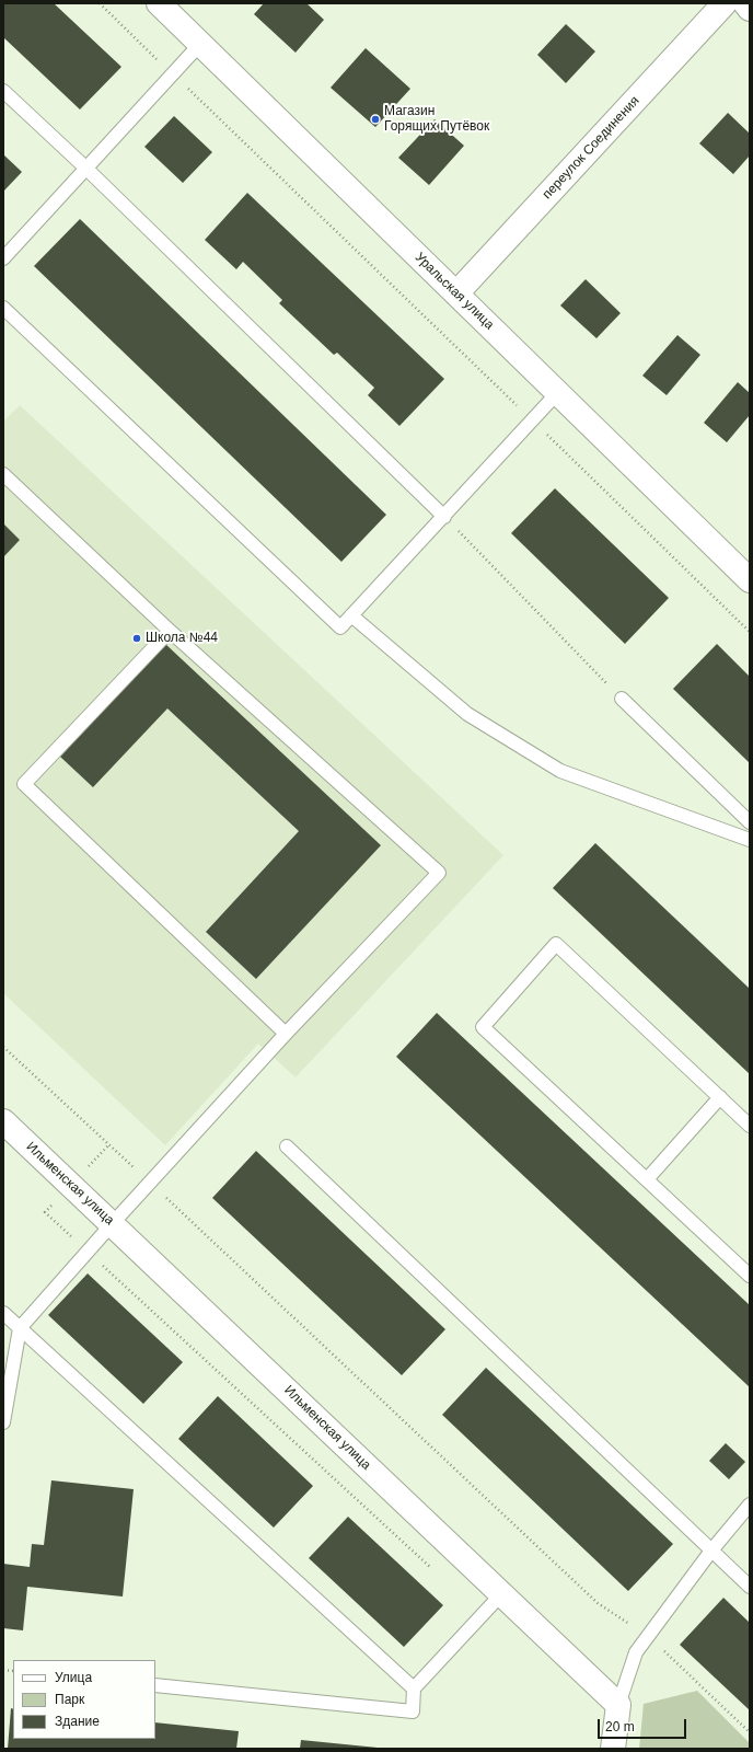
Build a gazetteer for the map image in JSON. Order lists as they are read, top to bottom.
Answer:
{
  "streets": {
    "street": ["переулок Соединения", "Уральская улица", "Ильменская улица"]
  },
  "crossings": [
    ["переулок Соединения", "Уральская улица"]
  ],
  "places": ["Магазин Горящих Путёвок", "Школа №44"],
  "legend": ["Улица", "Парк", "Здание"],
  "scale_bar": "20 m"
}
